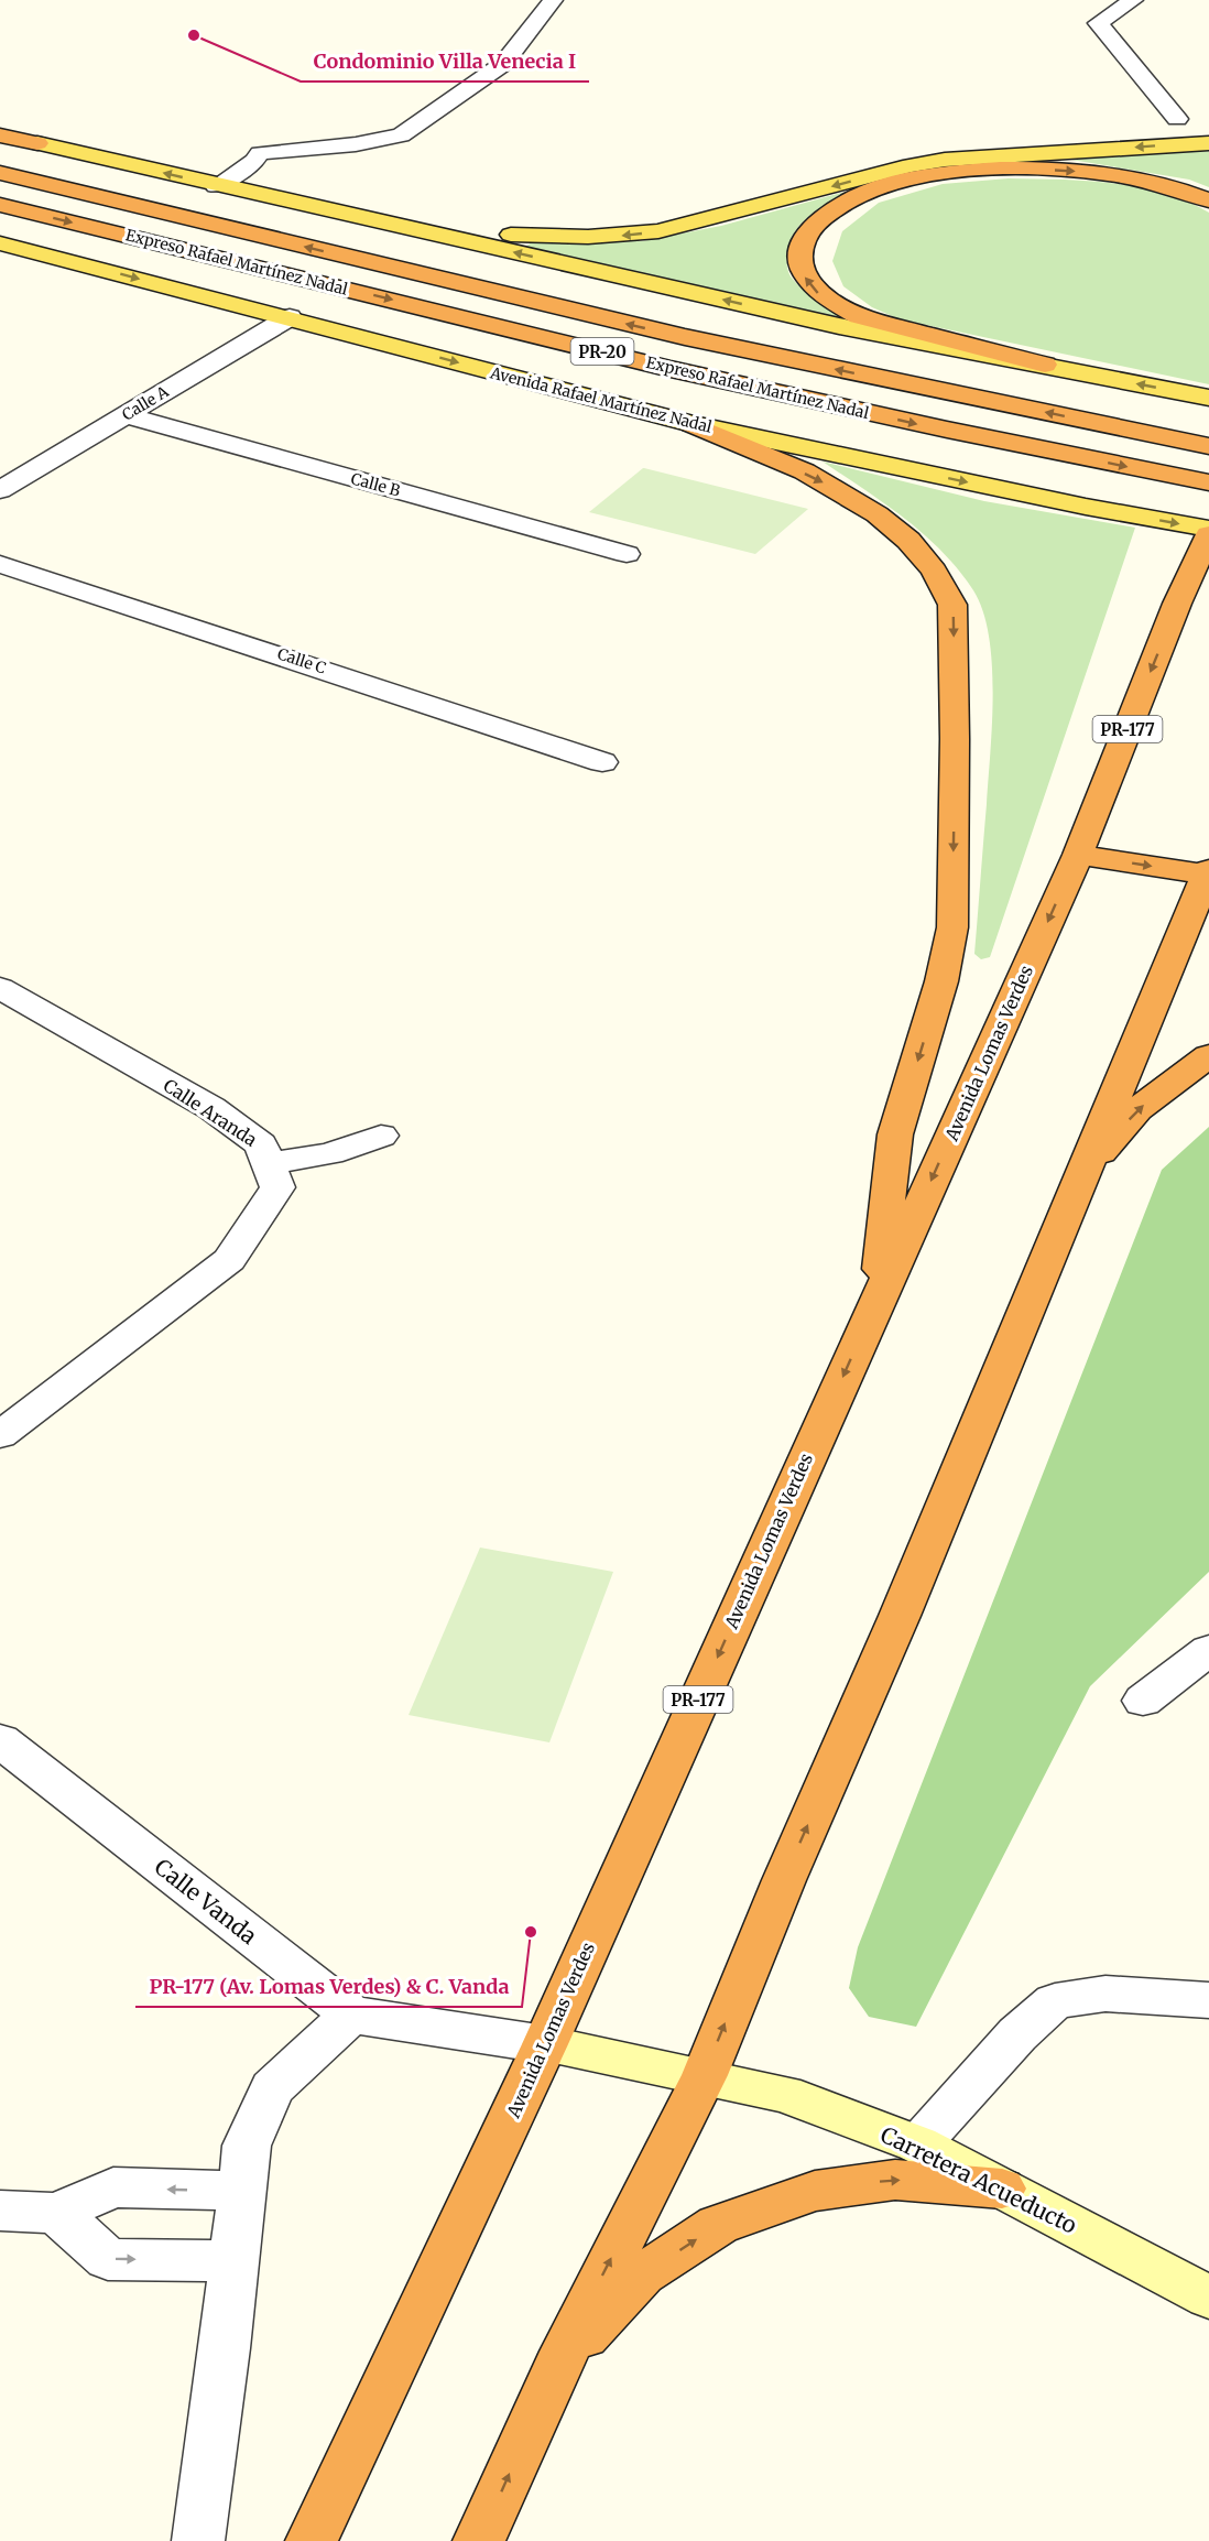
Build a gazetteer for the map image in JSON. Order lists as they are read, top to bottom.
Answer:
{
  "streets": {
    "highway": [
      "Expreso Rafael Martínez Nadal",
      "PR-20",
      "PR-177",
      "Avenida Lomas Verdes"
    ],
    "main road": ["Avenida Rafael Martínez Nadal"],
    "street": [
      "Calle A",
      "Calle B",
      "Calle C",
      "Calle Aranda",
      "Calle Vanda",
      "Carretera Acueducto"
    ]
  },
  "crossings": [
    ["Avenida Rafael Martínez Nadal", "Calle A"],
    ["Calle A", "Calle B"],
    ["Avenida Lomas Verdes", "Calle Vanda"],
    ["Avenida Lomas Verdes", "Carretera Acueducto"],
    ["Calle Vanda", "Carretera Acueducto"]
  ],
  "places": ["Condominio Villa Venecia I", "PR-177 (Av. Lomas Verdes) & C. Vanda"]
}
